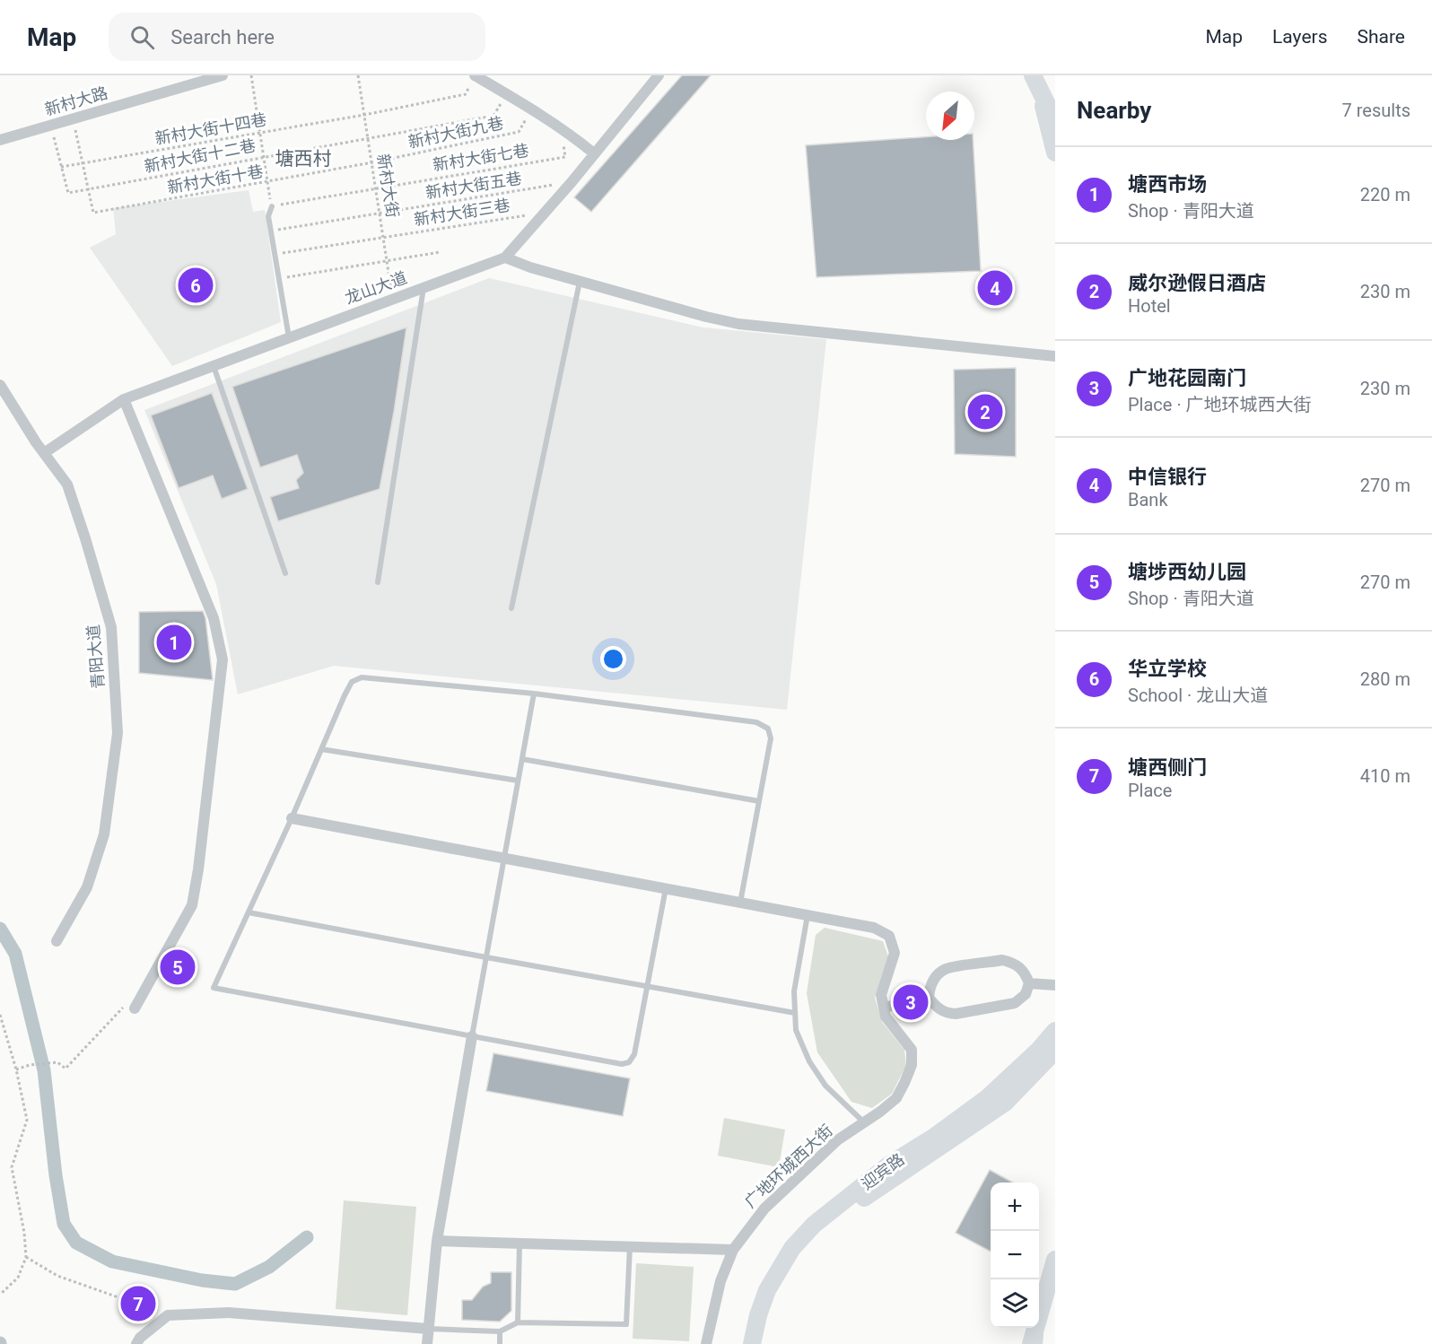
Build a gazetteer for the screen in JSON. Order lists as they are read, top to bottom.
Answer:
{
  "streets": {
    "main road": ["迎宾路"],
    "street": [
      "新村大路",
      "龙山大道",
      "青阳大道",
      "广地环城西大街"
    ],
    "path": [
      "新村大街十四巷",
      "新村大街九巷",
      "新村大街十二巷",
      "新村大街七巷",
      "新村大街十巷",
      "新村大街",
      "新村大街五巷",
      "新村大街三巷"
    ]
  },
  "crossings": [
    ["新村大街十四巷", "新村大街十二巷"],
    ["新村大街十四巷", "新村大街"],
    ["新村大街九巷", "新村大街十巷"],
    ["新村大街九巷", "新村大街"],
    ["新村大街十二巷", "新村大街十巷"],
    ["新村大街十二巷", "新村大街"],
    ["新村大街七巷", "新村大街"],
    ["新村大街十巷", "新村大街"],
    ["新村大街", "新村大街五巷"],
    ["新村大街", "新村大街三巷"],
    ["新村大街", "龙山大道"],
    ["新村大街五巷", "龙山大道"],
    ["新村大街三巷", "龙山大道"],
    ["龙山大道", "青阳大道"]
  ],
  "districts": ["塘西村"],
  "north": "bottom left",
  "page": {
    "header": "Map",
    "search": "Search here",
    "nav": ["Map", "Layers", "Share"],
    "heading": ["Nearby", "7 results"],
    "list": [
      {
        "mark": "1",
        "name": "塘西市场",
        "note": "Shop · 青阳大道",
        "value": "220 m"
      },
      {
        "mark": "2",
        "name": "威尔逊假日酒店",
        "note": "Hotel",
        "value": "230 m"
      },
      {
        "mark": "3",
        "name": "广地花园南门",
        "note": "Place · 广地环城西大街",
        "value": "230 m"
      },
      {
        "mark": "4",
        "name": "中信银行",
        "note": "Bank",
        "value": "270 m"
      },
      {
        "mark": "5",
        "name": "塘埗西幼儿园",
        "note": "Shop · 青阳大道",
        "value": "270 m"
      },
      {
        "mark": "6",
        "name": "华立学校",
        "note": "School · 龙山大道",
        "value": "280 m"
      },
      {
        "mark": "7",
        "name": "塘西侧门",
        "note": "Place",
        "value": "410 m"
      }
    ],
    "pins": [
      "6",
      "4",
      "2",
      "1",
      "5",
      "3",
      "7"
    ],
    "map_buttons": ["+", "−"]
  }
}
